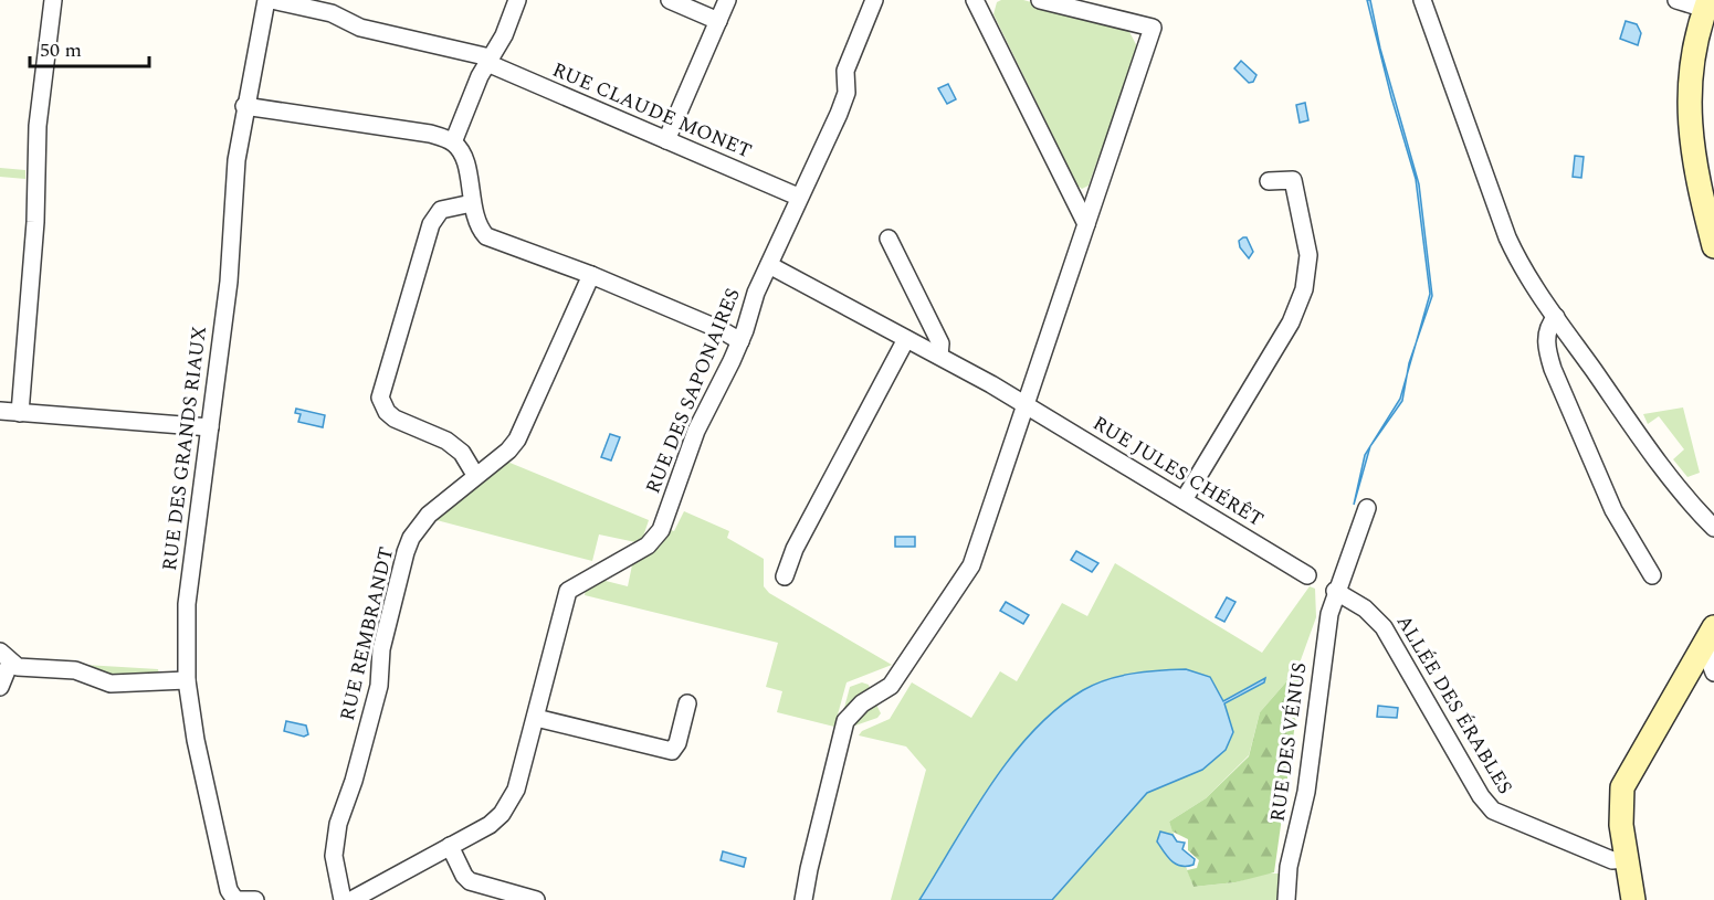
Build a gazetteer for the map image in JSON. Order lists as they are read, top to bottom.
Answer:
{
  "streets": {
    "street": [
      "RUE CLAUDE MONET",
      "RUE DES SAPONAIRES",
      "RUE DES GRANDS RIAUX",
      "RUE JULES CHÉRÊT",
      "RUE REMBRANDT",
      "ALLÉE DES ÉRABLES",
      "RUE DES VÉNUS"
    ]
  },
  "crossings": [
    ["RUE CLAUDE MONET", "RUE DES SAPONAIRES"],
    ["RUE DES SAPONAIRES", "RUE JULES CHÉRÊT"],
    ["ALLÉE DES ÉRABLES", "RUE DES VÉNUS"]
  ],
  "scale_bar": "50 m"
}
